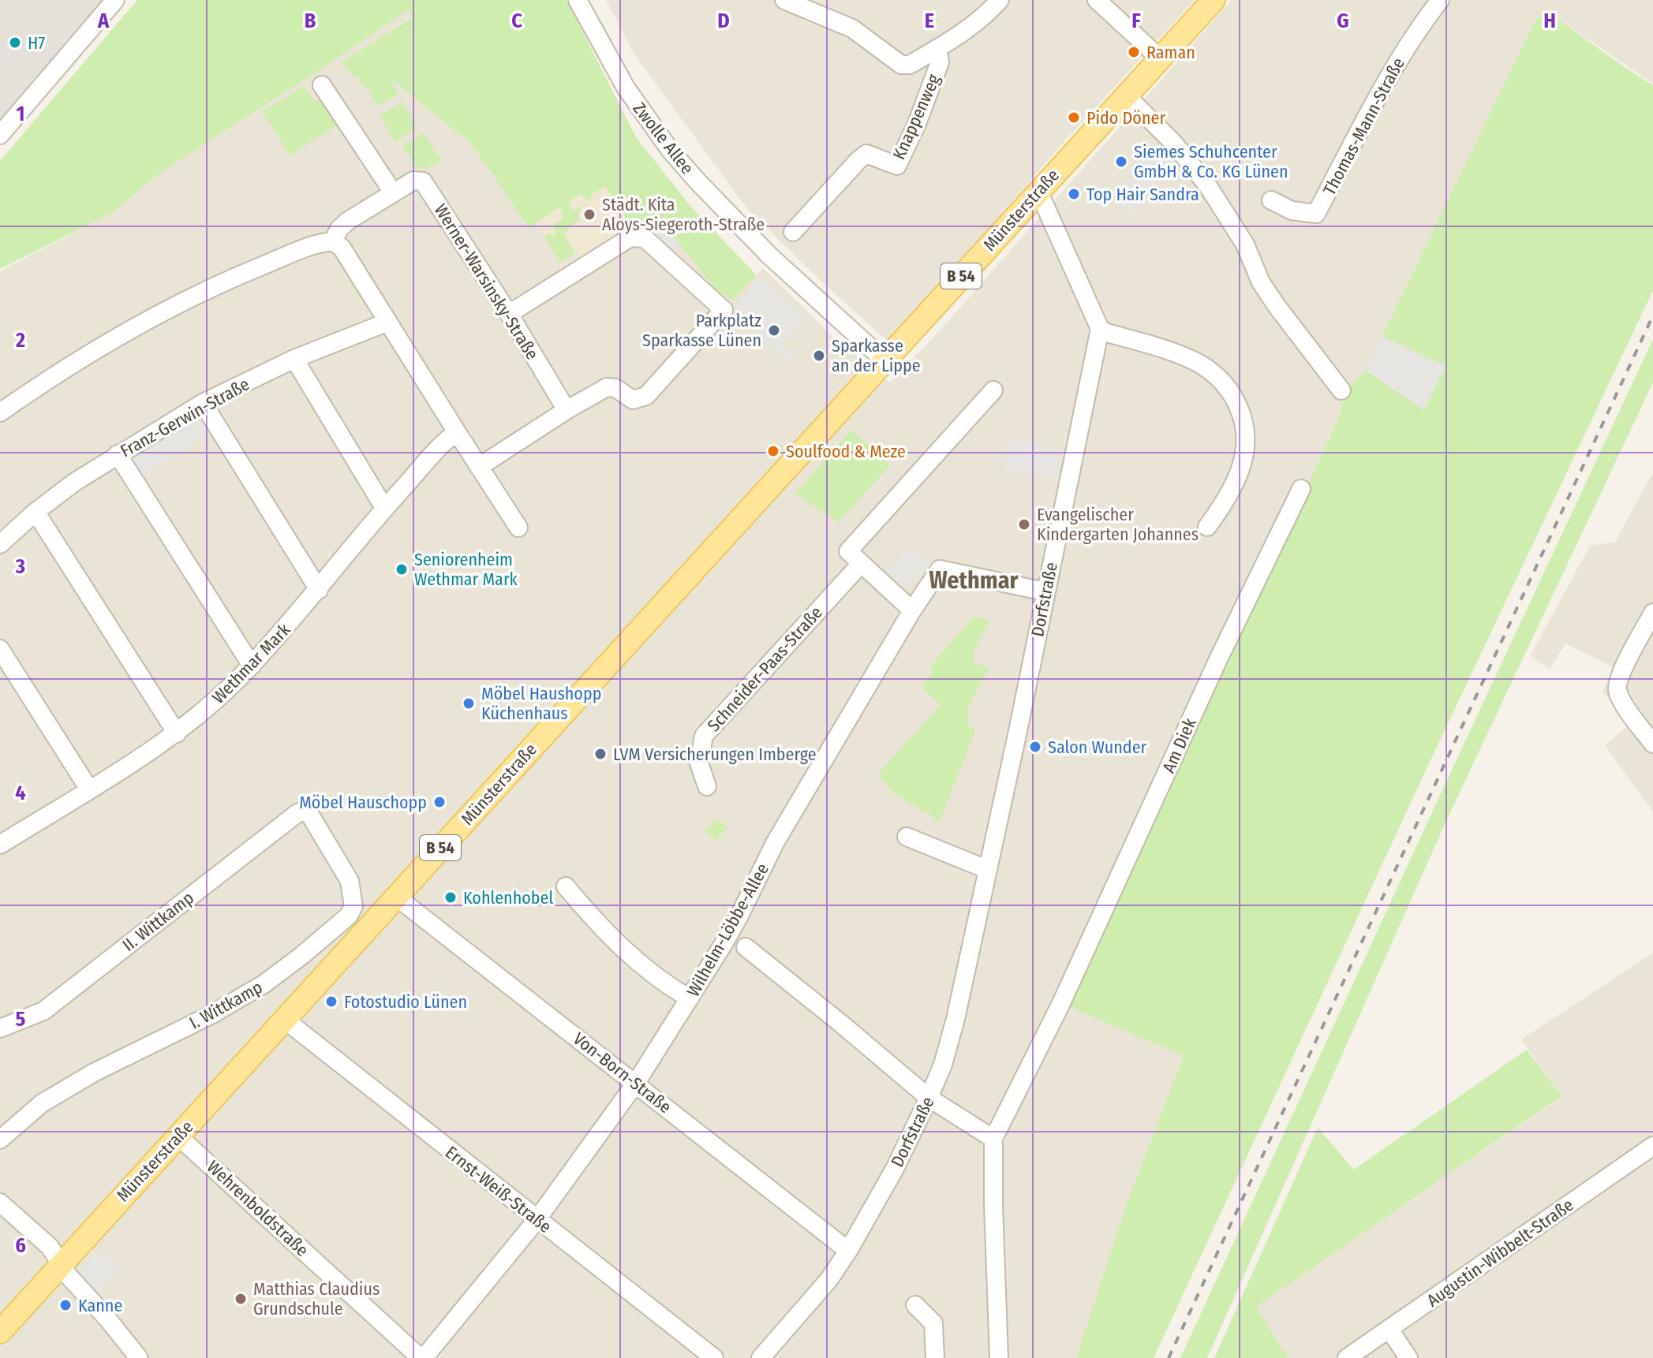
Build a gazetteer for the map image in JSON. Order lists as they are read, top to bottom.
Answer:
{
  "streets": {
    "main road": ["Münsterstraße", "B 54"],
    "street": [
      "Knappenweg",
      "Thomas-Mann-Straße",
      "Zwolle Allee",
      "Werner-Warsinsky-Straße",
      "Franz-Gerwin-Straße",
      "Dorfstraße",
      "Wethmar Mark",
      "Schneider-Paas-Straße",
      "Am Diek",
      "II. Wittkamp",
      "Wilhelm-Löbbe-Allee",
      "I. Wittkamp",
      "Von-Born-Straße",
      "Ernst-Weiß-Straße",
      "Wehrenboldstraße",
      "Augustin-Wibbelt-Straße"
    ]
  },
  "crossings": [
    ["Zwolle Allee", "Münsterstraße"],
    ["Münsterstraße", "Von-Born-Straße"],
    ["Münsterstraße", "Ernst-Weiß-Straße"],
    ["Münsterstraße", "Wehrenboldstraße"],
    ["Dorfstraße", "Wilhelm-Löbbe-Allee"],
    ["Dorfstraße", "Von-Born-Straße"],
    ["II. Wittkamp", "I. Wittkamp"],
    ["Wilhelm-Löbbe-Allee", "Von-Born-Straße"],
    ["Wilhelm-Löbbe-Allee", "Ernst-Weiß-Straße"],
    ["Wilhelm-Löbbe-Allee", "Wehrenboldstraße"]
  ],
  "districts": ["Wethmar"],
  "places": [
    "H7",
    "Raman",
    "Pido Döner",
    "Siemes Schuhcenter GmbH & Co. KG Lünen",
    "Top Hair Sandra",
    "Städt. Kita Aloys-Siegeroth-Straße",
    "Parkplatz Sparkasse Lünen",
    "Sparkasse an der Lippe",
    "Soulfood & Meze",
    "Evangelischer Kindergarten Johannes",
    "Seniorenheim Wethmar Mark",
    "Möbel Haushopp Küchenhaus",
    "Salon Wunder",
    "LVM Versicherungen Imberge",
    "Möbel Hauschopp",
    "Kohlenhobel",
    "Fotostudio Lünen",
    "Matthias Claudius Grundschule",
    "Kanne"
  ],
  "grid": {
    "columns": [
      "A",
      "B",
      "C",
      "D",
      "E",
      "F",
      "G",
      "H"
    ],
    "rows": [
      "1",
      "2",
      "3",
      "4",
      "5",
      "6"
    ]
  }
}
